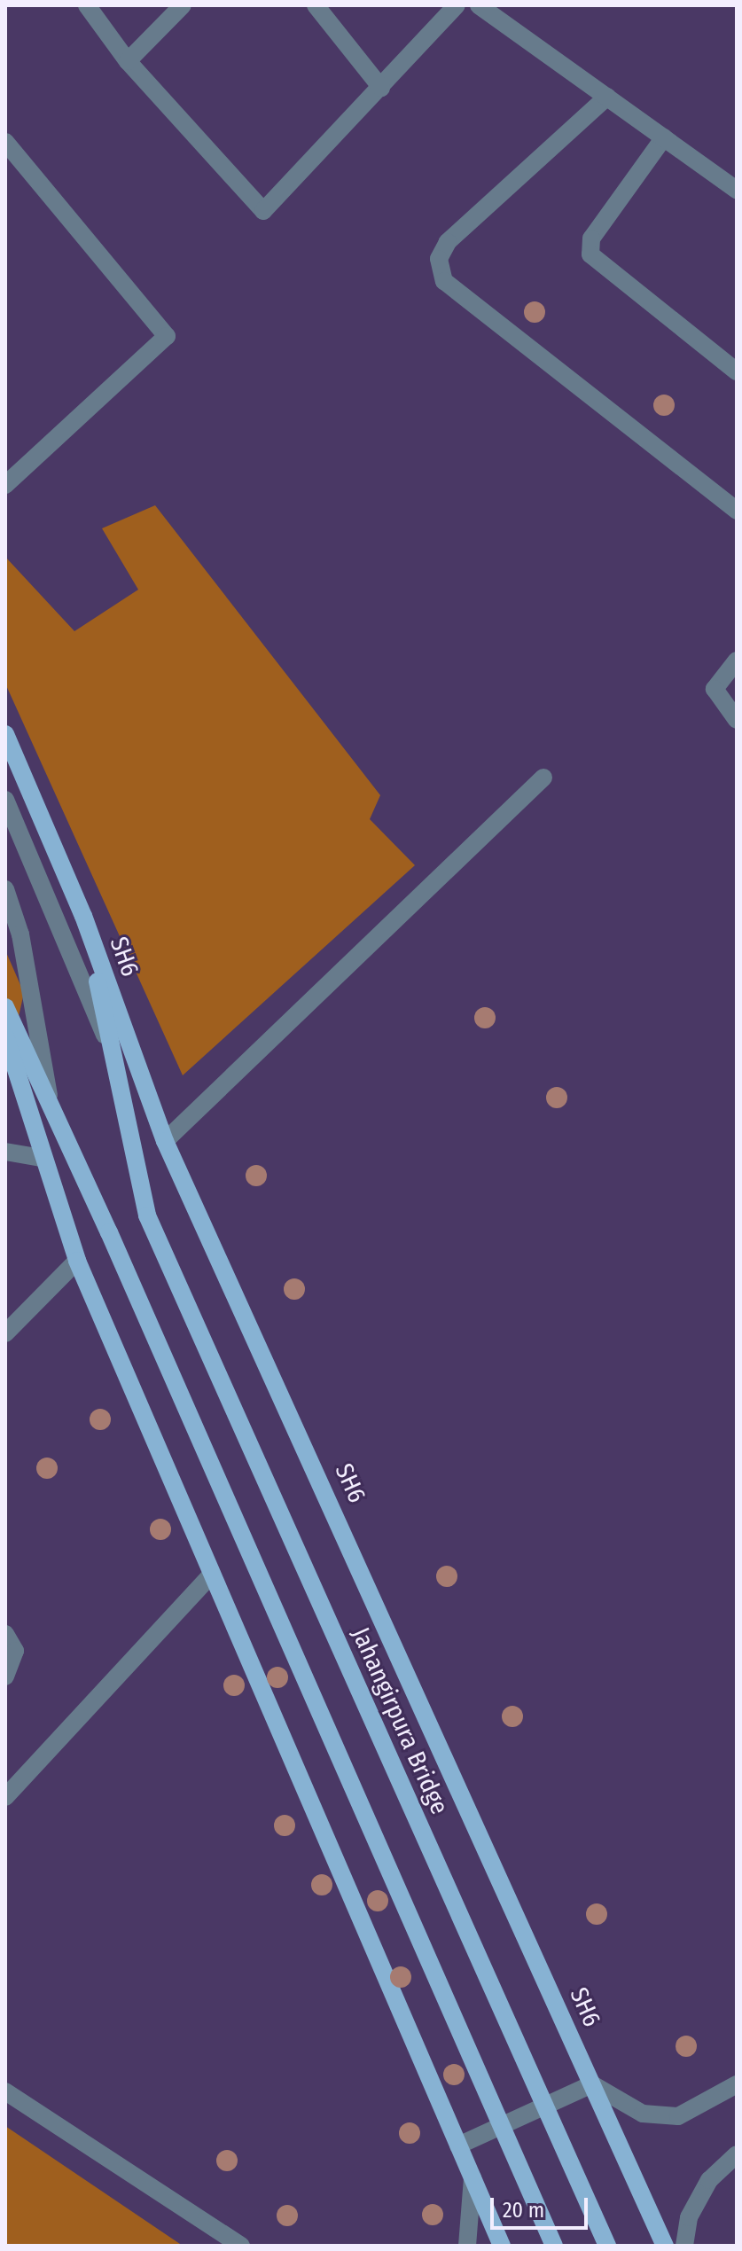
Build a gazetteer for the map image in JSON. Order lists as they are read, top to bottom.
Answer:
{
  "streets": {
    "main road": ["SH6", "Jahangirpura Bridge"]
  },
  "crossings": [
    ["SH6", "Jahangirpura Bridge"]
  ],
  "scale_bar": "20 m"
}
